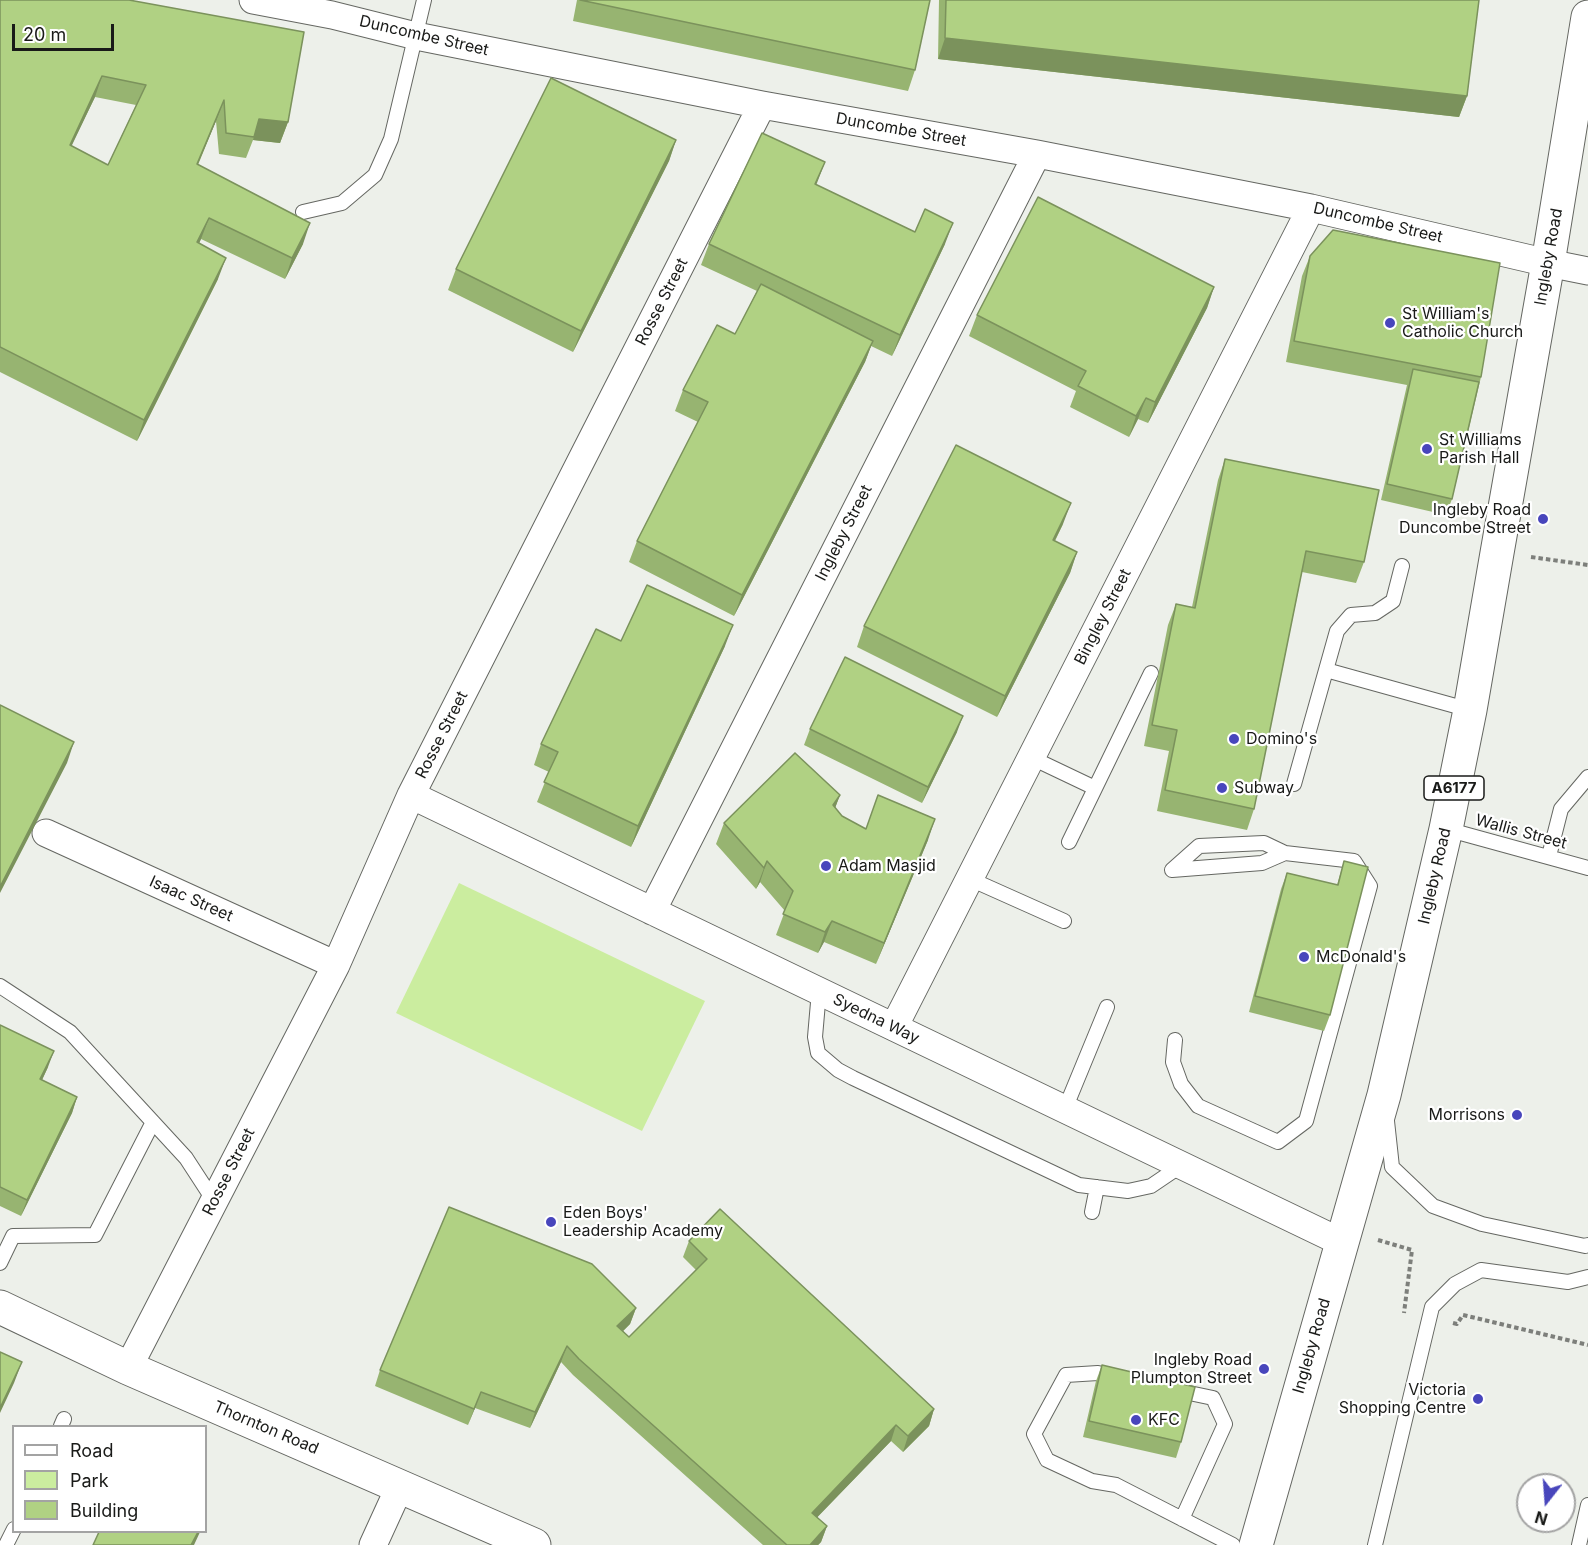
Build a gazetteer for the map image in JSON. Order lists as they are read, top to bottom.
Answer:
{
  "streets": {
    "main road": ["Ingleby Road", "A6177", "Thornton Road"],
    "street": [
      "Duncombe Street",
      "Rosse Street",
      "Ingleby Street",
      "Bingley Street",
      "Isaac Street",
      "Syedna Way"
    ],
    "lane": ["Wallis Street"]
  },
  "crossings": [
    ["Duncombe Street", "Ingleby Road"],
    ["Duncombe Street", "Rosse Street"],
    ["Duncombe Street", "Ingleby Street"],
    ["Duncombe Street", "Bingley Street"],
    ["Ingleby Road", "Wallis Street"],
    ["Ingleby Road", "Syedna Way"],
    ["Rosse Street", "Isaac Street"],
    ["Rosse Street", "Syedna Way"],
    ["Rosse Street", "Thornton Road"],
    ["Ingleby Street", "Syedna Way"],
    ["Bingley Street", "Syedna Way"]
  ],
  "places": [
    "St William's Catholic Church",
    "St Williams Parish Hall",
    "Ingleby Road Duncombe Street",
    "Domino's",
    "Subway",
    "Adam Masjid",
    "McDonald's",
    "Morrisons",
    "Eden Boys' Leadership Academy",
    "Ingleby Road Plumpton Street",
    "Victoria Shopping Centre",
    "KFC"
  ],
  "legend": ["Road", "Park", "Building"],
  "scale_bar": "20 m",
  "north": "bottom"
}
